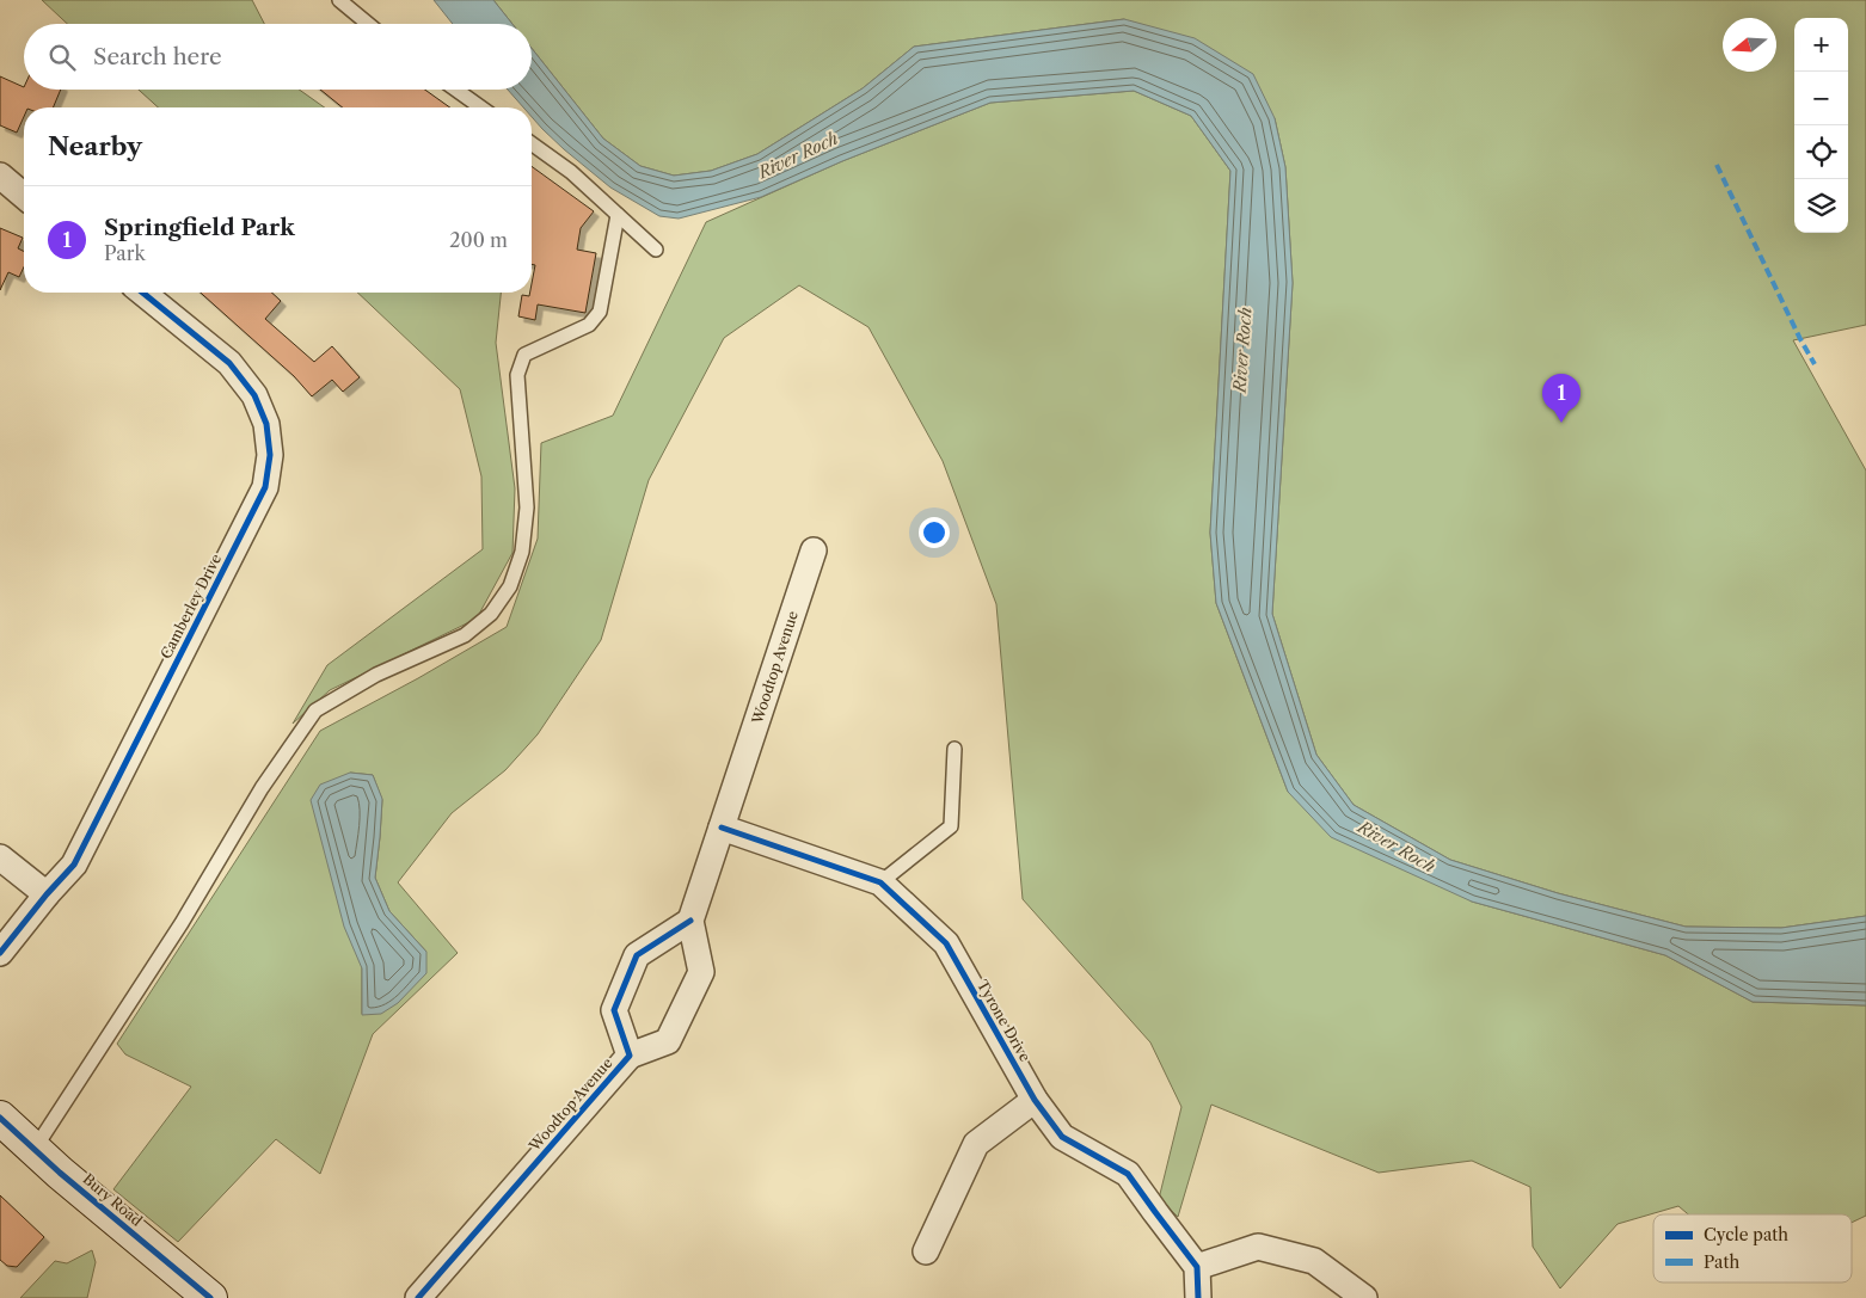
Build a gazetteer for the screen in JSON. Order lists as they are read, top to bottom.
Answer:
{
  "streets": {
    "main road": ["Bury Road"],
    "street": ["Camberley Drive", "Woodtop Avenue", "Tyrone Drive"]
  },
  "crossings": [
    ["Woodtop Avenue", "Tyrone Drive"]
  ],
  "water": ["River Roch"],
  "legend": ["Cycle path", "Path"],
  "north": "left",
  "page": {
    "map_buttons": ["+", "−"],
    "search": "Search here",
    "heading": "Nearby",
    "list": [
      {
        "mark": "1",
        "name": "Springfield Park",
        "note": "Park",
        "value": "200 m"
      }
    ],
    "pins": "1"
  }
}
